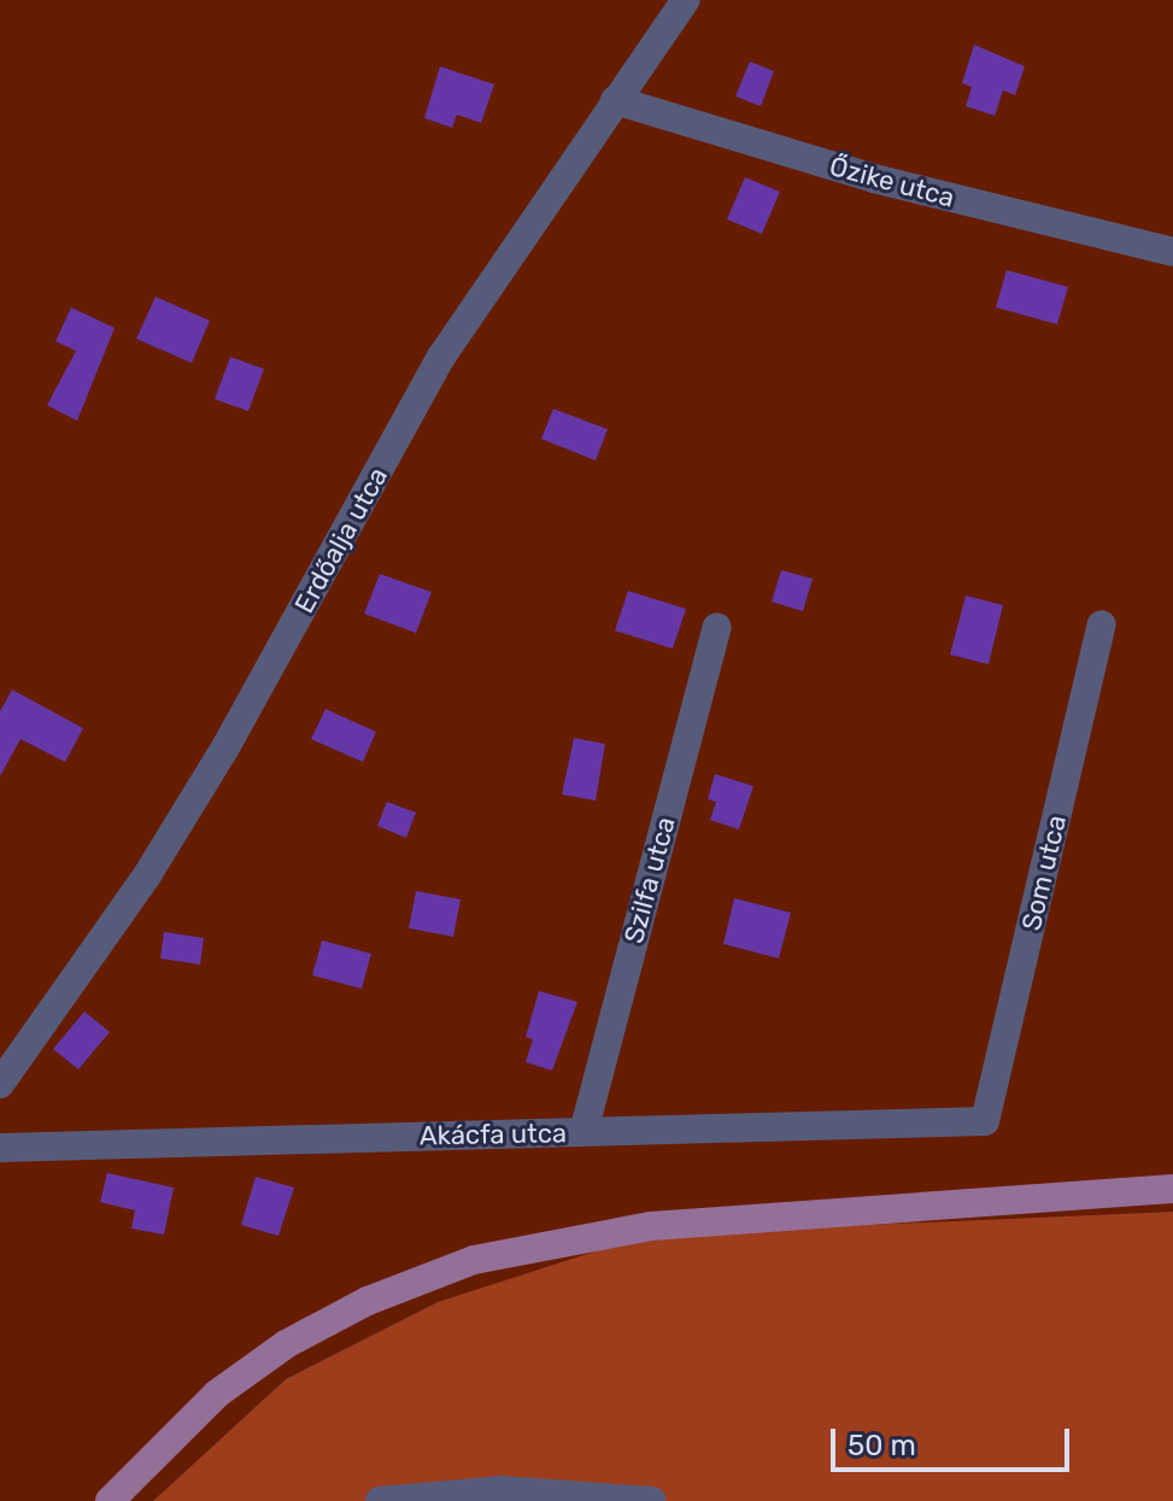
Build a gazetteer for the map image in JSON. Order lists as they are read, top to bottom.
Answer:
{
  "streets": {
    "street": [
      "Őzike utca",
      "Erdőalja utca",
      "Som utca",
      "Szilfa utca",
      "Akácfa utca"
    ]
  },
  "crossings": [
    ["Őzike utca", "Erdőalja utca"],
    ["Som utca", "Akácfa utca"],
    ["Szilfa utca", "Akácfa utca"]
  ],
  "scale_bar": "50 m"
}
